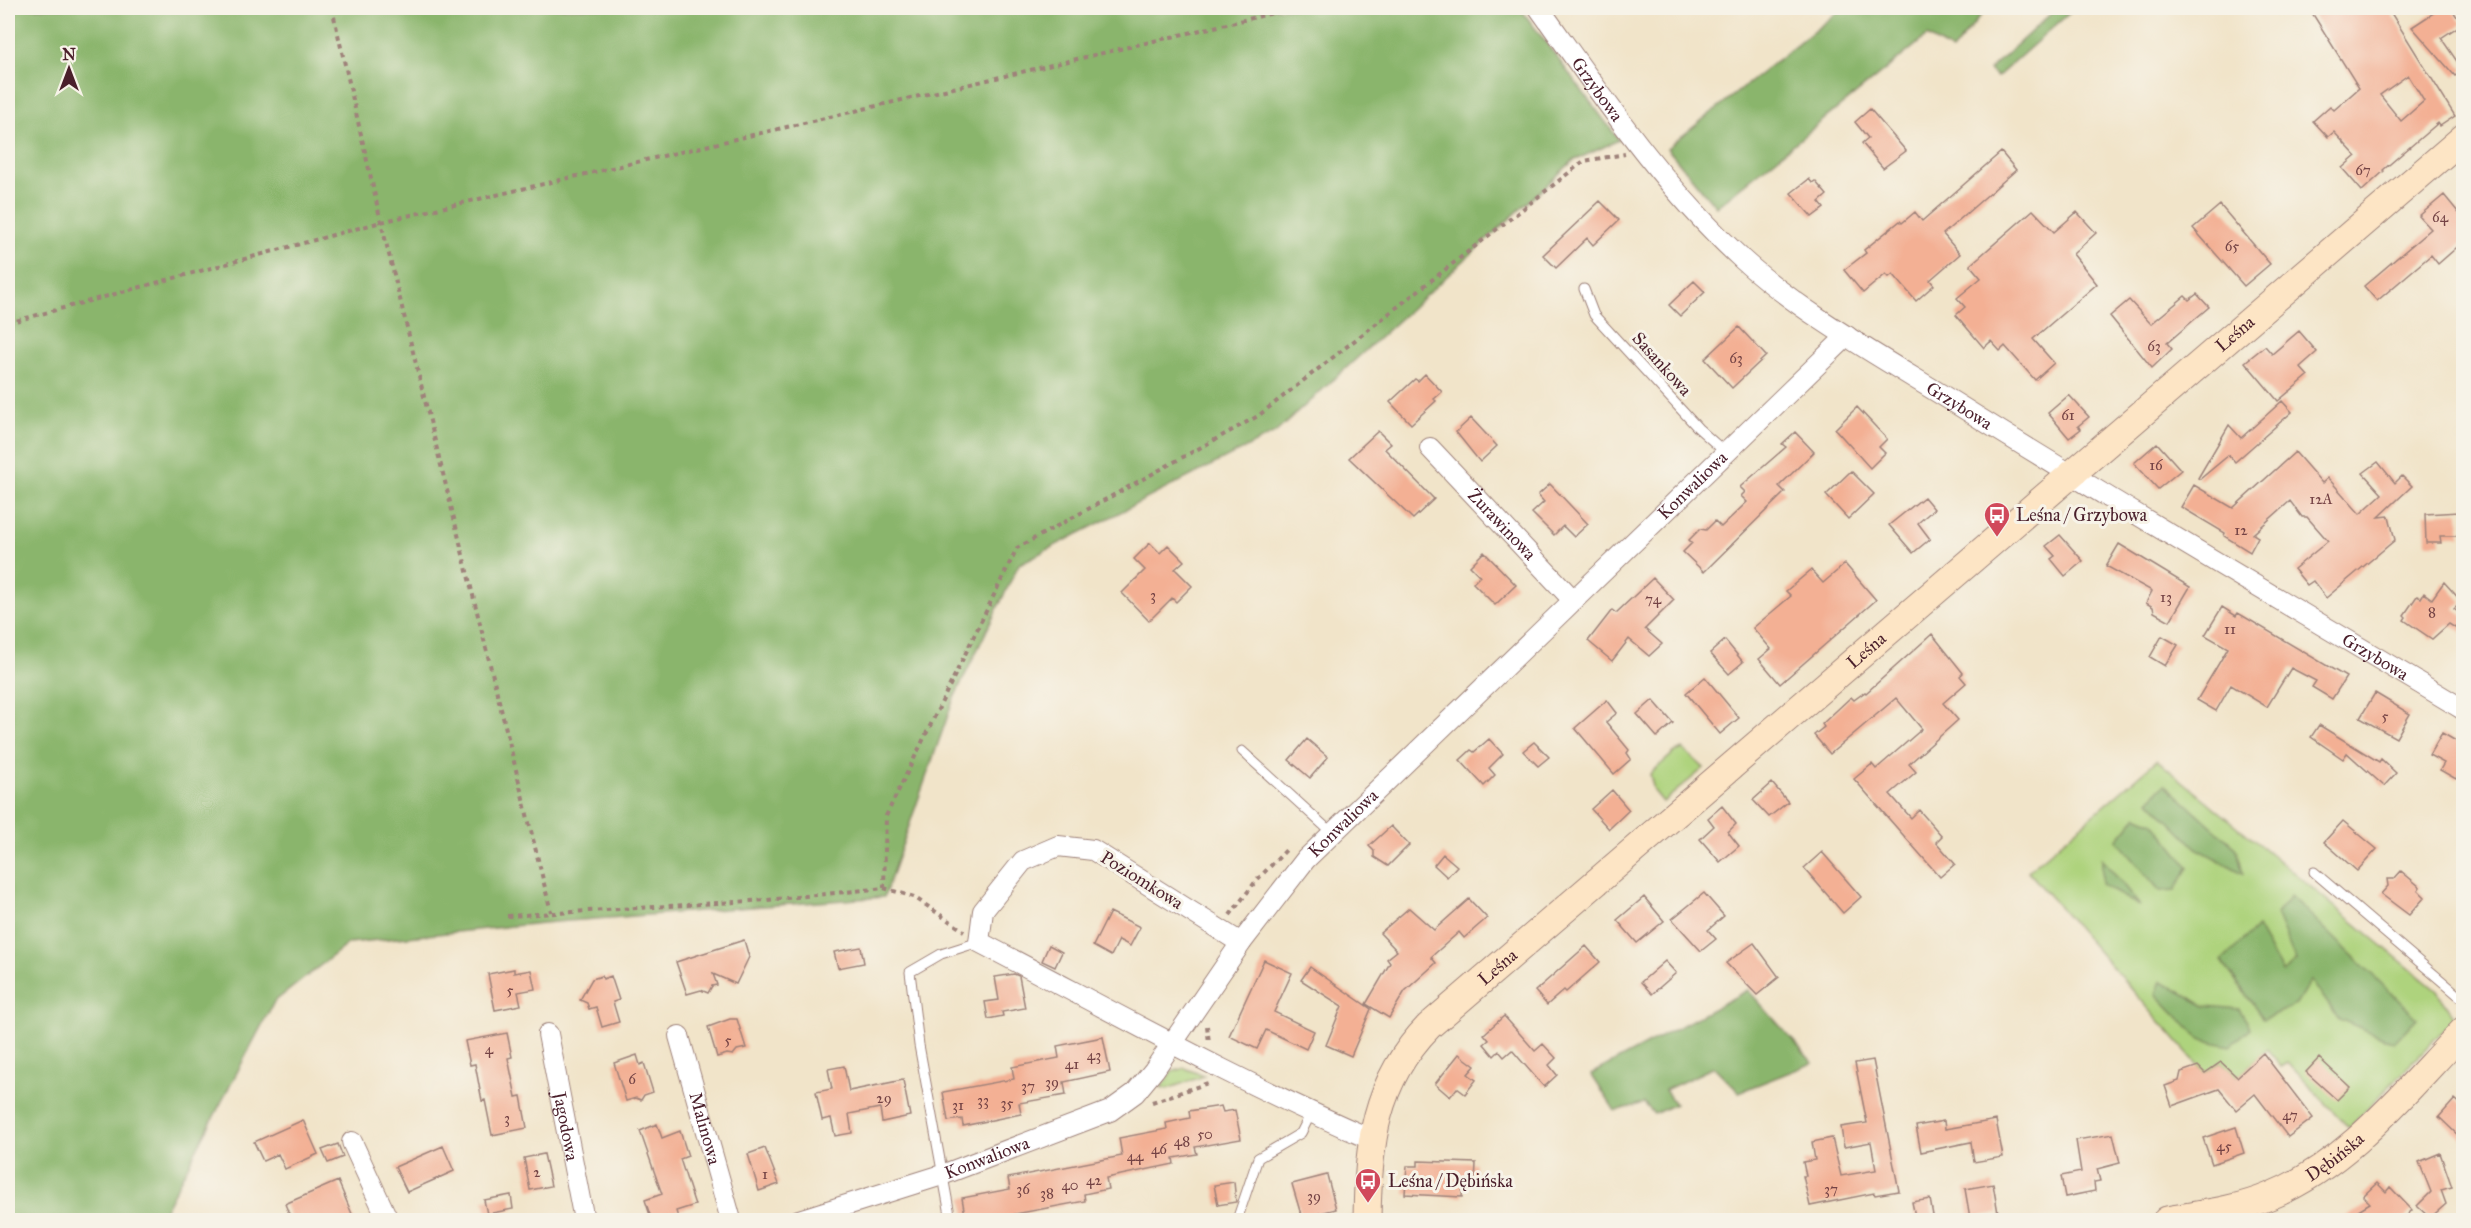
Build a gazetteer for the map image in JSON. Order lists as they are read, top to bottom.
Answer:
{
  "streets": {
    "street": [
      "Grzybowa",
      "Leśna",
      "Konwaliowa",
      "Żurawinowa",
      "Poziomkowa",
      "Jagodowa",
      "Malinowa",
      "Dębińska"
    ],
    "lane": ["Sasankowa"]
  },
  "crossings": [
    ["Grzybowa", "Leśna"],
    ["Grzybowa", "Konwaliowa"],
    ["Sasankowa", "Konwaliowa"],
    ["Konwaliowa", "Żurawinowa"],
    ["Konwaliowa", "Poziomkowa"]
  ],
  "places": {
    "bus stop": ["Leśna / Grzybowa", "Leśna / Dębińska"]
  },
  "house_numbers": [
    "67",
    "64",
    "65",
    "63",
    "63",
    "61",
    "16",
    "12A",
    "12",
    "3",
    "13",
    "74",
    "8",
    "11",
    "5",
    "5",
    "5",
    "4",
    "43",
    "41",
    "6",
    "39",
    "37",
    "29",
    "33",
    "35",
    "31",
    "47",
    "3",
    "50",
    "48",
    "45",
    "46",
    "44",
    "2",
    "1",
    "42",
    "40",
    "36",
    "37",
    "38",
    "39"
  ],
  "north": "top"
}
